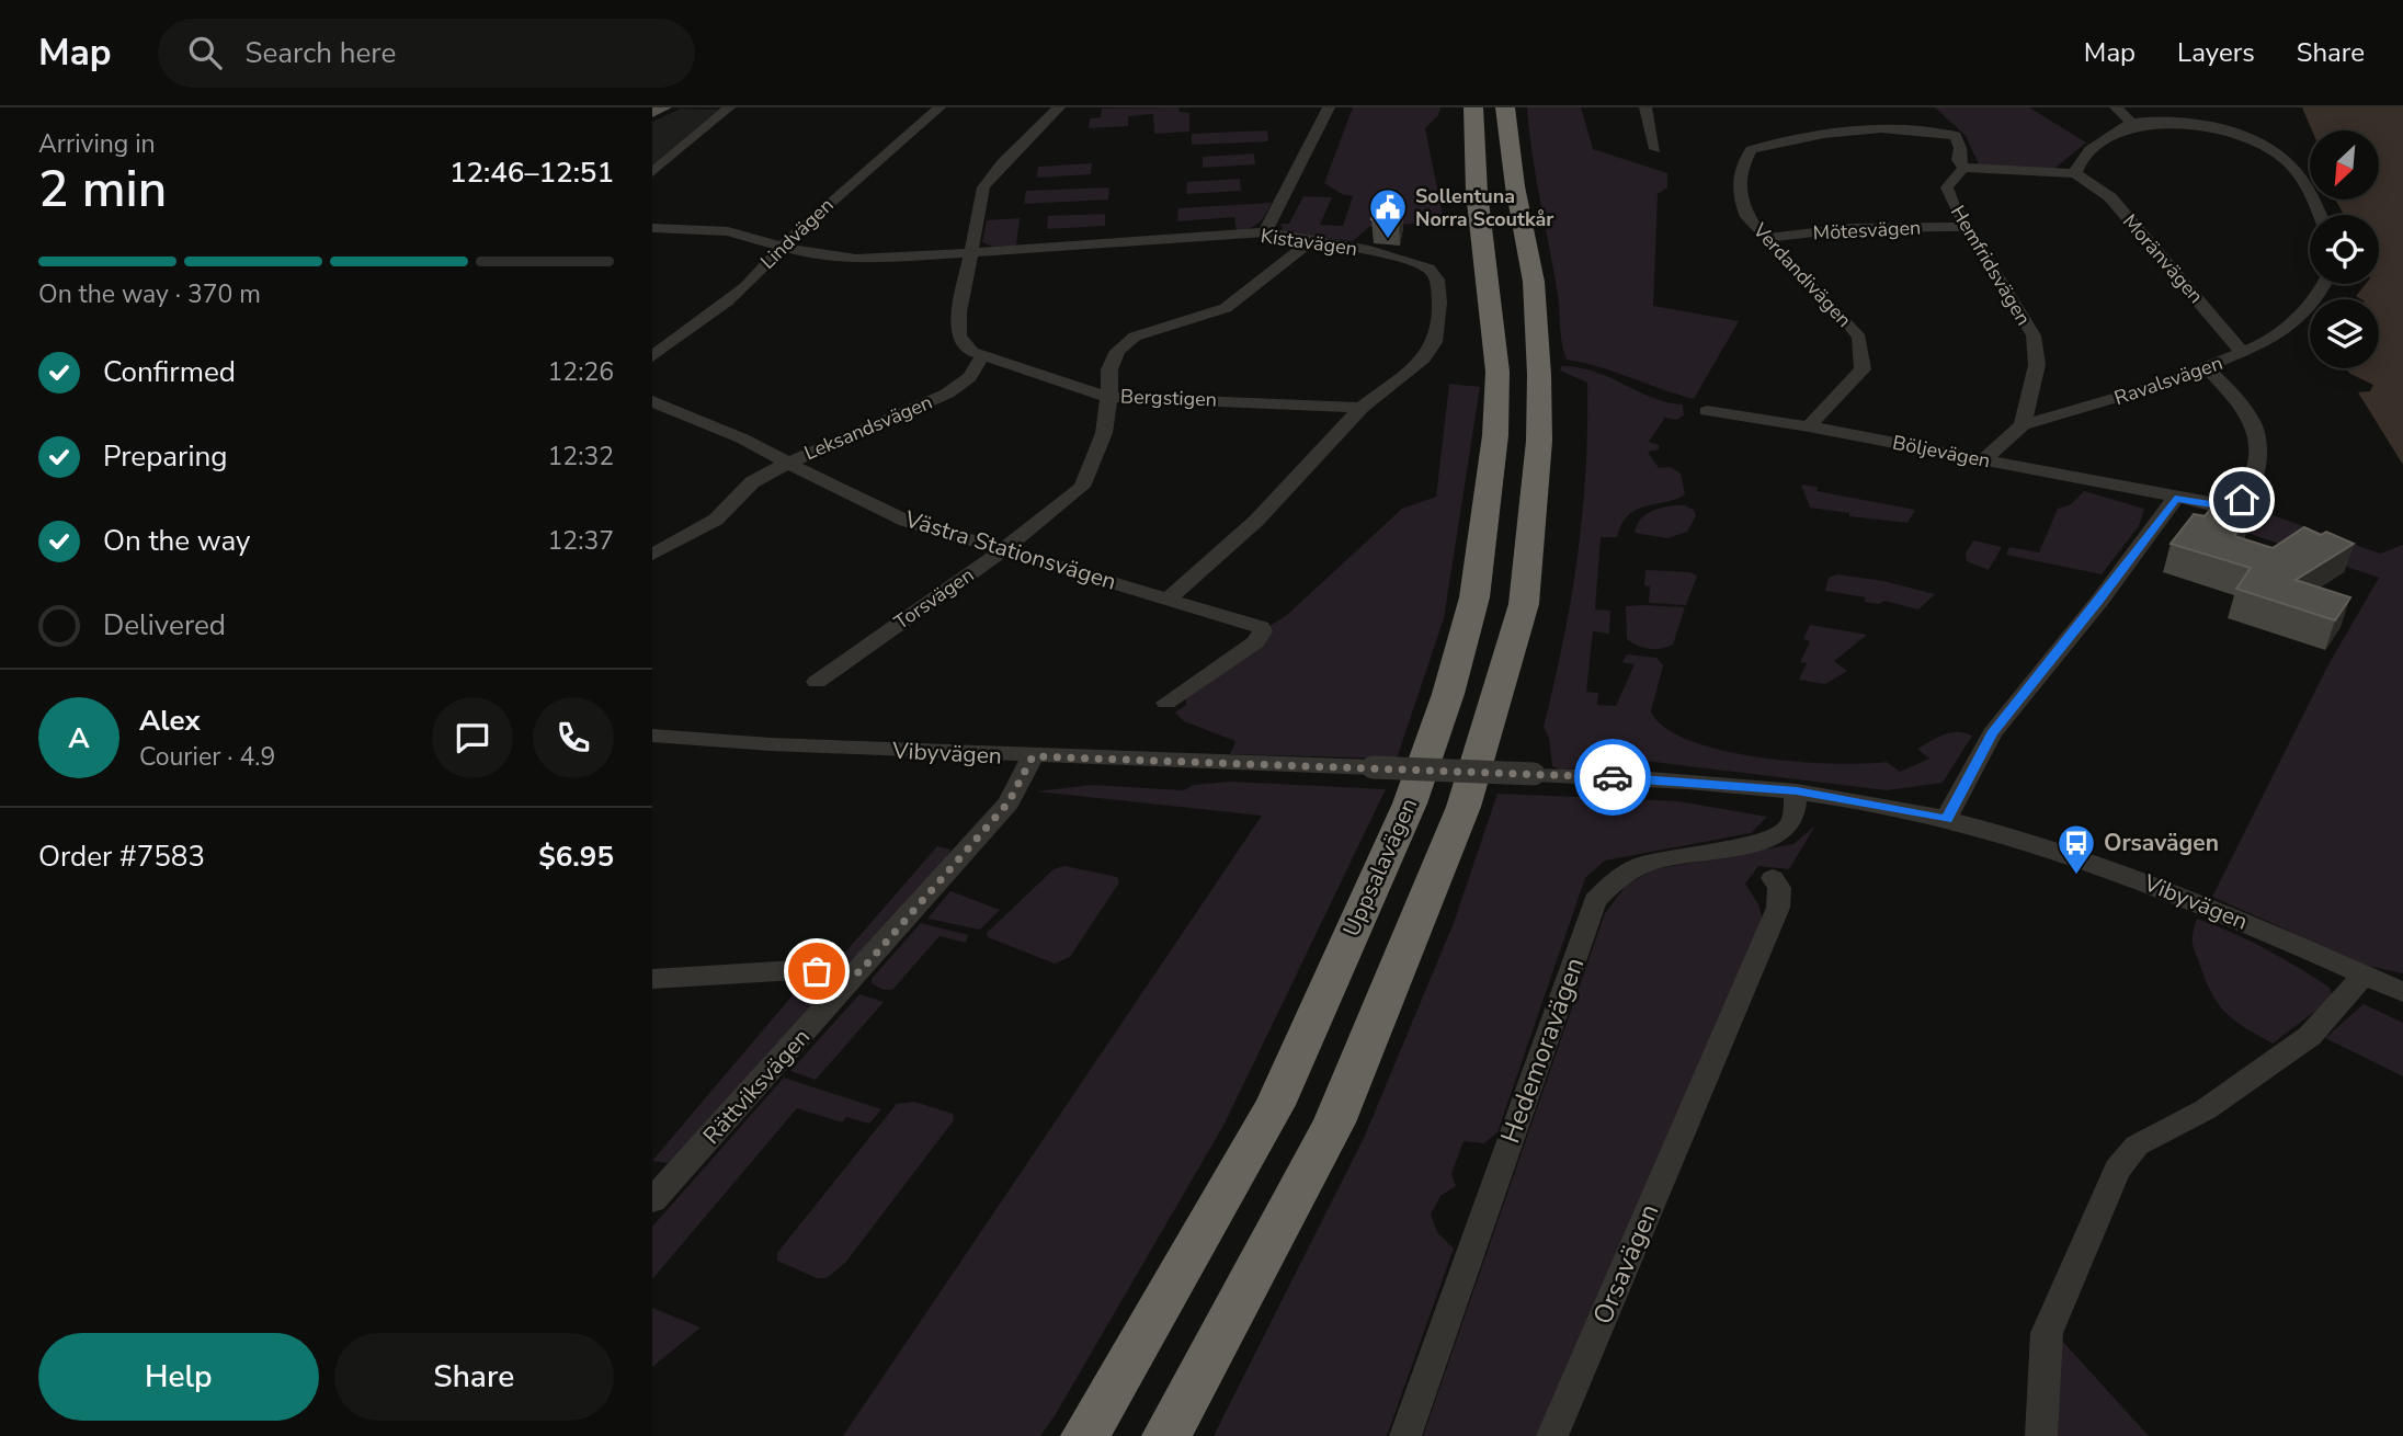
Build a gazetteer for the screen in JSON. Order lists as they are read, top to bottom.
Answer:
{
  "streets": {
    "highway": ["Uppsalavägen"],
    "street": [
      "Mötesvägen",
      "Lindvägen",
      "Kistavägen",
      "Moränvägen",
      "Hemfridsvägen",
      "Verdandivägen",
      "Ravalsvägen",
      "Bergstigen",
      "Leksandsvägen",
      "Böljevägen",
      "Västra Stationsvägen",
      "Torsvägen",
      "Vibyvägen",
      "Hedemoravägen",
      "Rättviksvägen",
      "Orsavägen"
    ]
  },
  "crossings": [
    ["Mötesvägen", "Hemfridsvägen"],
    ["Mötesvägen", "Verdandivägen"],
    ["Lindvägen", "Kistavägen"],
    ["Kistavägen", "Bergstigen"],
    ["Kistavägen", "Västra Stationsvägen"],
    ["Kistavägen", "Torsvägen"],
    ["Moränvägen", "Ravalsvägen"],
    ["Hemfridsvägen", "Verdandivägen"],
    ["Hemfridsvägen", "Ravalsvägen"],
    ["Verdandivägen", "Böljevägen"],
    ["Ravalsvägen", "Böljevägen"],
    ["Bergstigen", "Leksandsvägen"],
    ["Bergstigen", "Torsvägen"],
    ["Leksandsvägen", "Västra Stationsvägen"],
    ["Västra Stationsvägen", "Torsvägen"],
    ["Vibyvägen", "Hedemoravägen"],
    ["Vibyvägen", "Rättviksvägen"]
  ],
  "places": {
    "public building": ["Sollentuna Norra Scoutkår"],
    "bus stop": ["Orsavägen"]
  },
  "north": "bottom left",
  "page": {
    "header": "Map",
    "search": "Search here",
    "nav": ["Map", "Layers", "Share"],
    "heading": ["2 min", "Arriving in", "12:46–12:51"],
    "panel": [
      "Alex",
      "Courier · 4.9",
      "Order #7583",
      "$6.95"
    ],
    "bar": "On the way · 370 m",
    "list": [
      ["Confirmed", "12:26"],
      ["Preparing", "12:32"],
      ["On the way", "12:37"],
      "Delivered"
    ],
    "round": "A",
    "buttons": ["Help", "Share"]
  }
}
